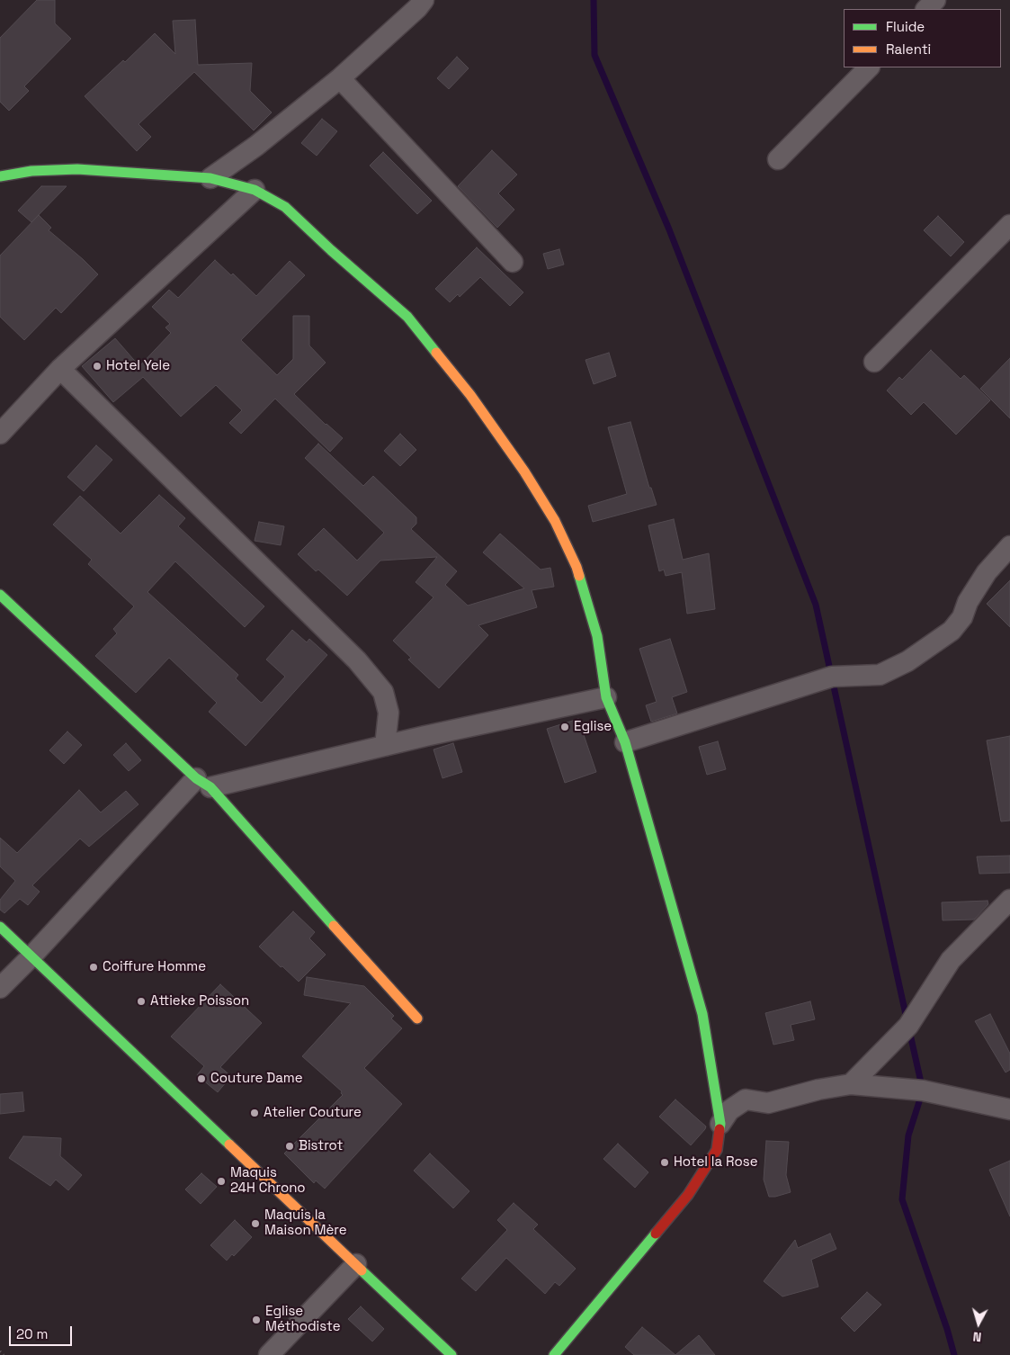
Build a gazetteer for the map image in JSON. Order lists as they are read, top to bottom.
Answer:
{
  "places": [
    "Hotel Yele",
    "Eglise",
    "Coiffure Homme",
    "Attieke Poisson",
    "Couture Dame",
    "Atelier Couture",
    "Bistrot",
    "Hotel la Rose",
    "Maquis 24H Chrono",
    "Maquis la Maison Mère",
    "Eglise Méthodiste"
  ],
  "legend": ["Fluide", "Ralenti"],
  "scale_bar": "20 m",
  "north": "bottom"
}
